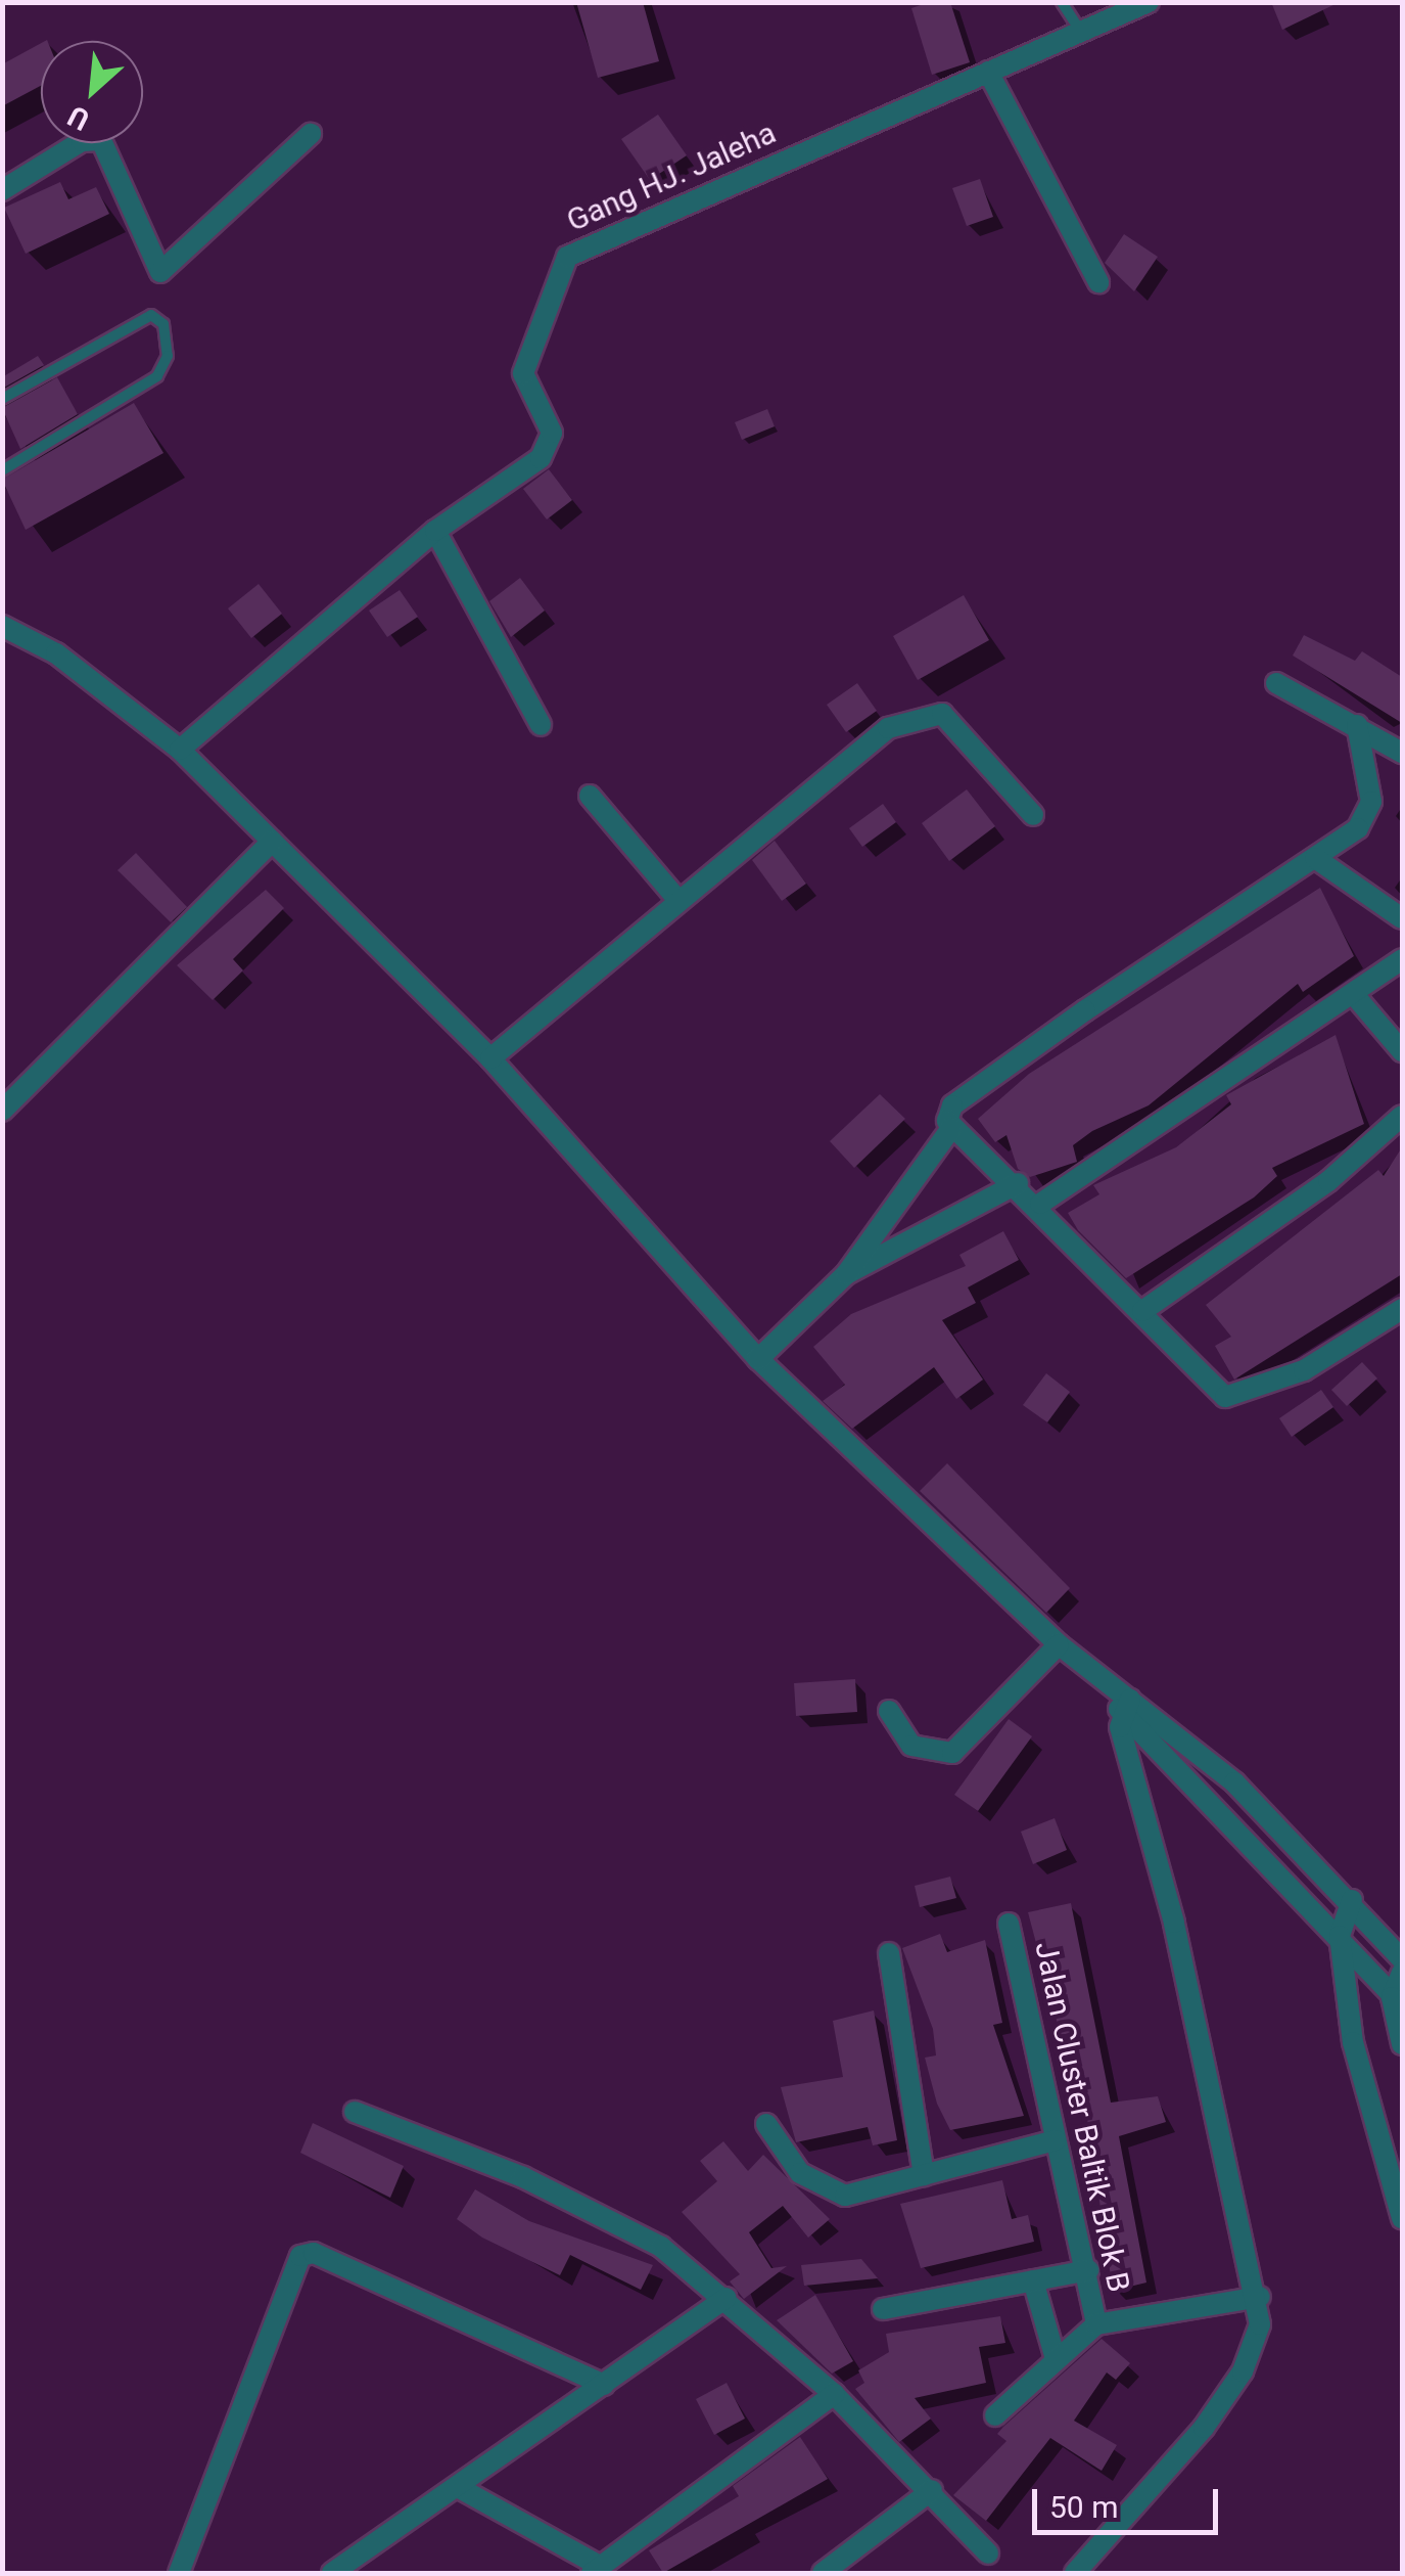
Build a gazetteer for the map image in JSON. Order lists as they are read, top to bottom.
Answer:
{
  "streets": {
    "street": ["Gang HJ. Jaleha", "Jalan Cluster Baltik Blok B"]
  },
  "scale_bar": "50 m",
  "north": "bottom left"
}
